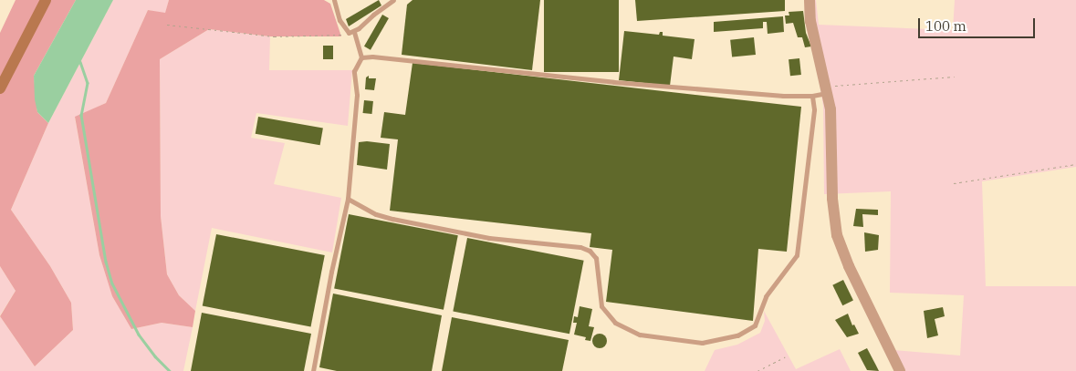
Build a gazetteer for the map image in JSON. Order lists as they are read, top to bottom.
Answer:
{
  "scale_bar": "100 m"
}
